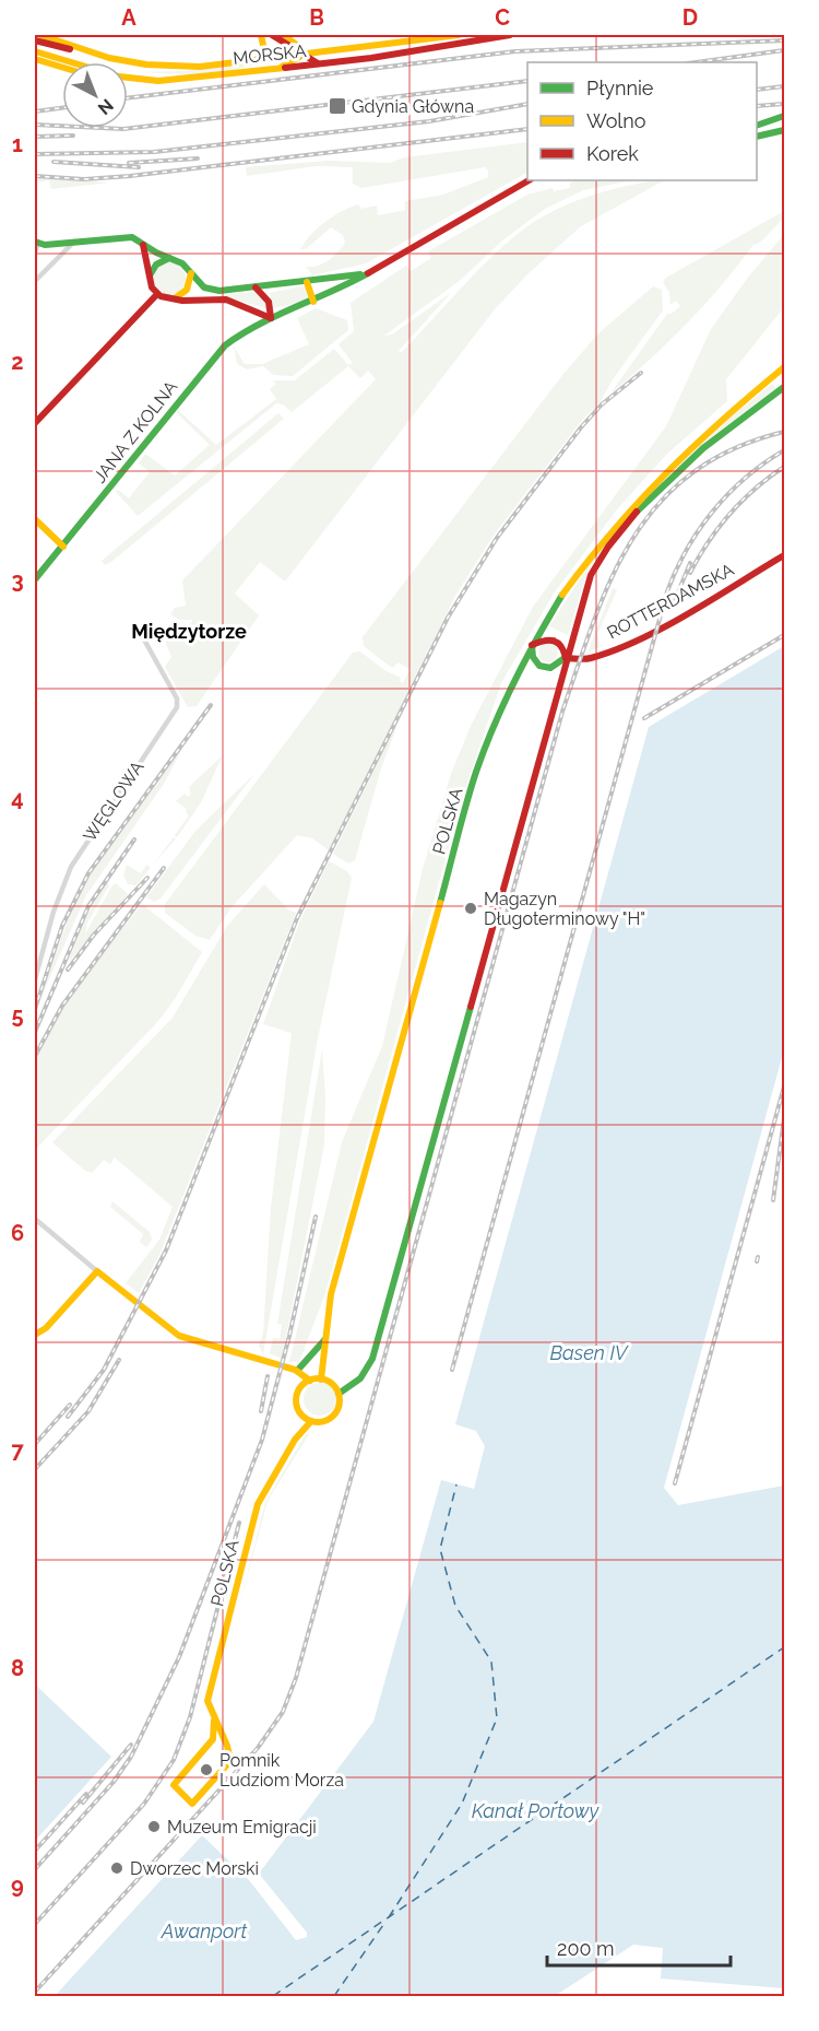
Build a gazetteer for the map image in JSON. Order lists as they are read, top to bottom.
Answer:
{
  "streets": {
    "main road": [
      "MORSKA",
      "JANA Z KOLNA",
      "ROTTERDAMSKA",
      "POLSKA"
    ],
    "street": ["WĘGLOWA"]
  },
  "crossings": [
    ["ROTTERDAMSKA", "POLSKA"]
  ],
  "districts": ["Międzytorze"],
  "water": ["Basen IV", "Kanał Portowy", "Awanport"],
  "places": {
    "transit": ["Gdynia Główna"],
    "other": [
      "Magazyn Długoterminowy \"H\"",
      "Pomnik Ludziom Morza",
      "Muzeum Emigracji",
      "Dworzec Morski"
    ]
  },
  "legend": ["Płynnie", "Wolno", "Korek"],
  "scale_bar": "200 m",
  "north": "bottom right",
  "grid": {
    "columns": [
      "A",
      "B",
      "C",
      "D"
    ],
    "rows": [
      "1",
      "2",
      "3",
      "4",
      "5",
      "6",
      "7",
      "8",
      "9"
    ]
  }
}
